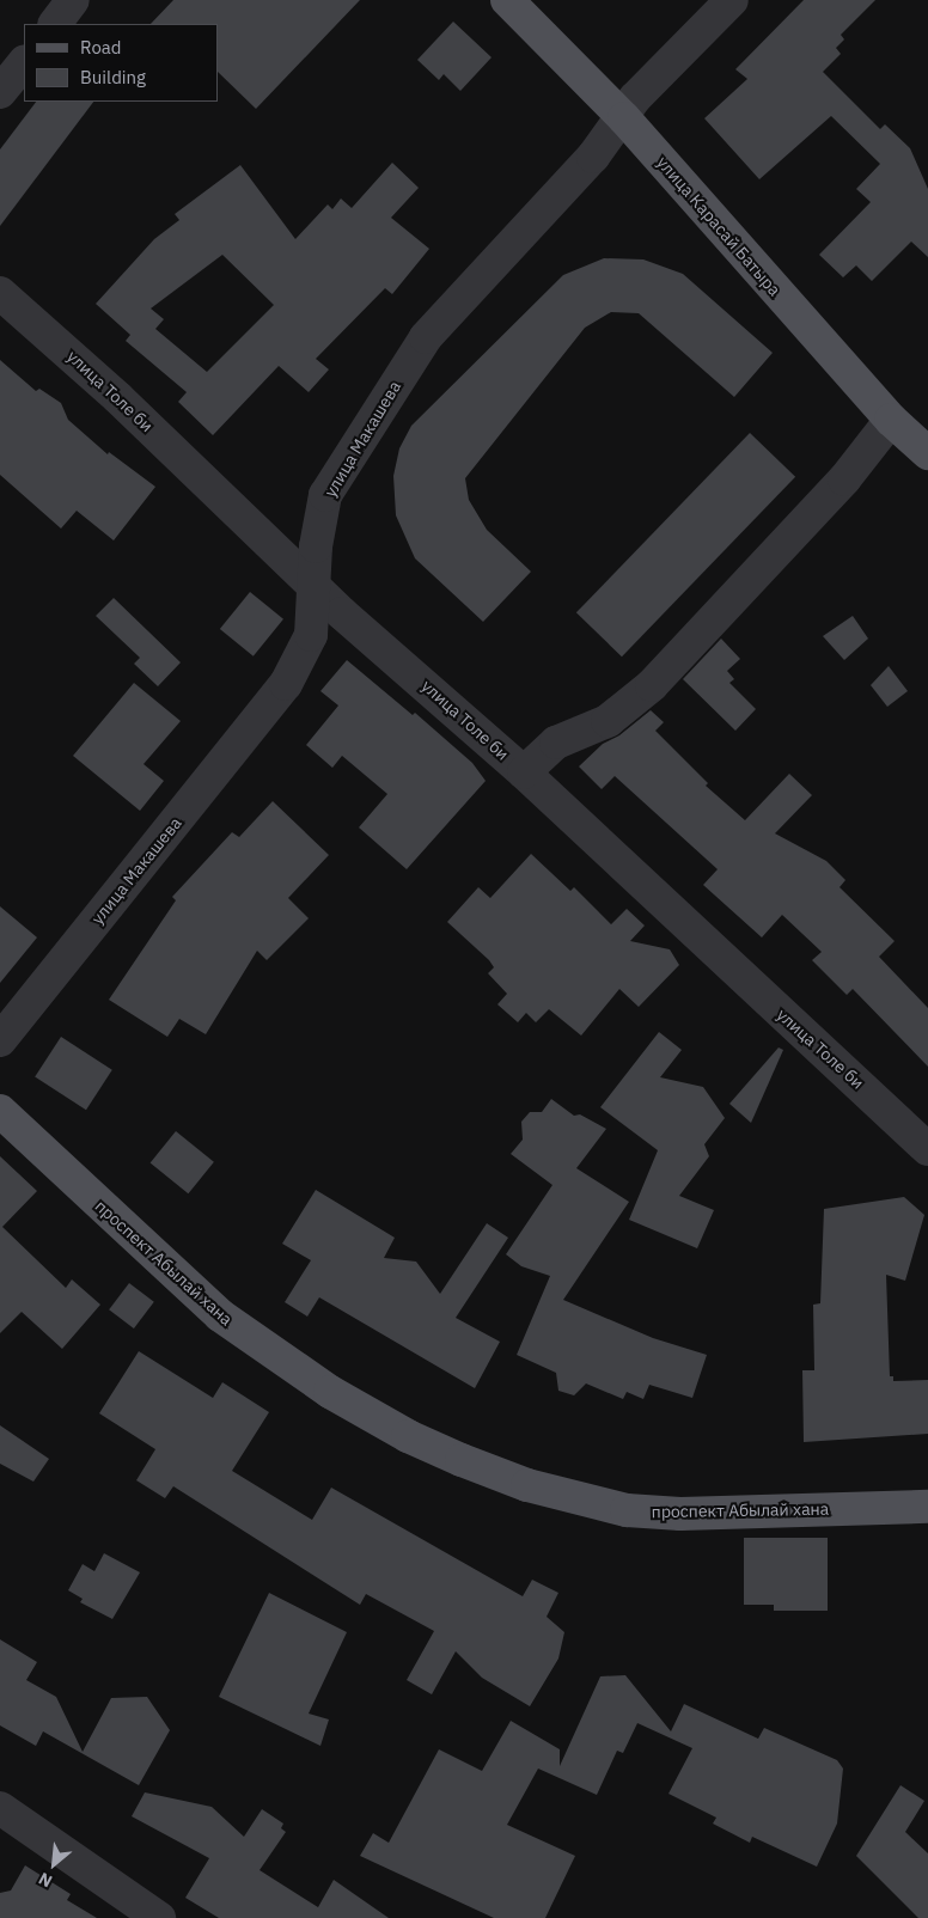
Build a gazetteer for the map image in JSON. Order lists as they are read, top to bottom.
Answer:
{
  "streets": {
    "main road": ["улица Карасай Батыра", "проспект Абылай хана"],
    "street": ["улица Толе би", "улица Макашева"]
  },
  "crossings": [
    ["улица Карасай Батыра", "улица Макашева"],
    ["улица Толе би", "улица Макашева"]
  ],
  "legend": ["Road", "Building"],
  "north": "bottom left"
}
